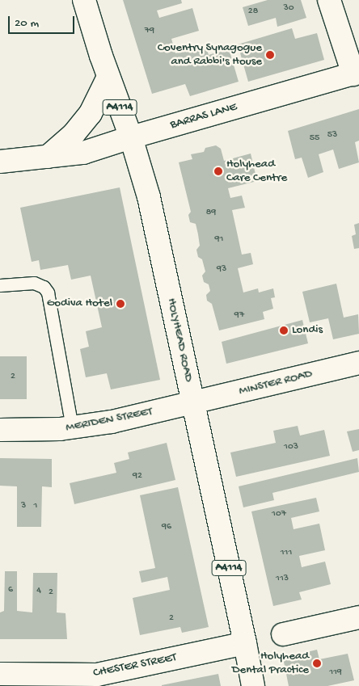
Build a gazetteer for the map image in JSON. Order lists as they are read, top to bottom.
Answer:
{
  "streets": {
    "main road": [
      "A4114",
      "BARRAS LANE",
      "HOLYHEAD ROAD",
      "MINSTER ROAD",
      "MERIDEN STREET",
      "CHESTER STREET"
    ]
  },
  "crossings": [
    ["BARRAS LANE", "HOLYHEAD ROAD"],
    ["HOLYHEAD ROAD", "MINSTER ROAD"],
    ["HOLYHEAD ROAD", "MERIDEN STREET"],
    ["HOLYHEAD ROAD", "CHESTER STREET"],
    ["MINSTER ROAD", "MERIDEN STREET"]
  ],
  "places": [
    "Coventry Synagogue and Rabbi's House",
    "Holyhead Care Centre",
    "Godiva Hotel",
    "Londis",
    "Holyhead Dental Practice"
  ],
  "house_numbers": [
    "30",
    "28",
    "79",
    "53",
    "55",
    "89",
    "91",
    "93",
    "97",
    "2",
    "103",
    "92",
    "3",
    "1",
    "107",
    "96",
    "111",
    "113",
    "6",
    "4",
    "2",
    "2",
    "119"
  ],
  "scale_bar": "20 m"
}
